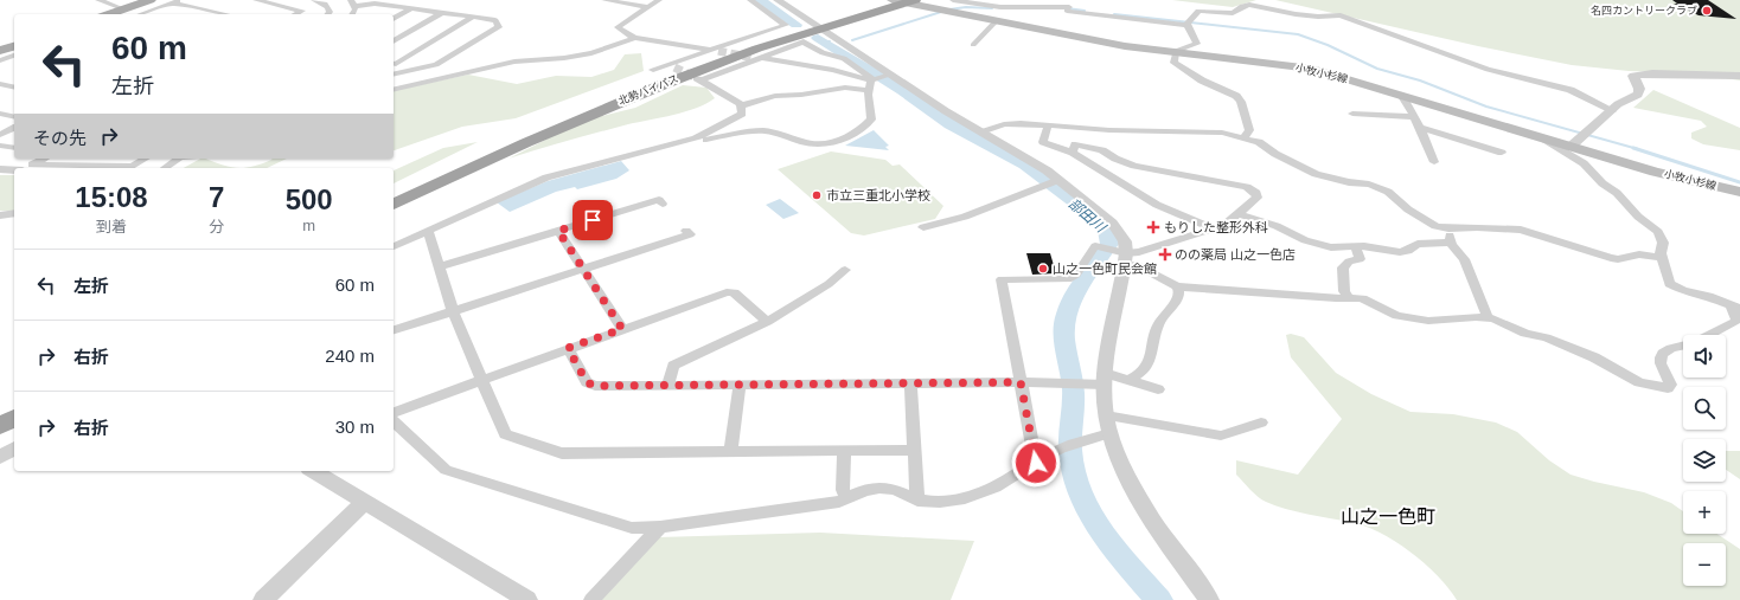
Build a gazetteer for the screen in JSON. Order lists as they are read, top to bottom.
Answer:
{
  "streets": {
    "highway": ["北勢バイパス"],
    "main road": ["小牧小杉線"]
  },
  "crossings": [
    ["小牧小杉線", "北勢バイパス"]
  ],
  "districts": ["山之一色町"],
  "water": ["部田川"],
  "places": {
    "other": ["名四カントリークラブ", "市立三重北小学校", "山之一色町民会館"],
    "health": ["もりした整形外科", "のの薬局 山之一色店"]
  },
  "page": {
    "turn": ["60 m", "左折"],
    "then": "その先",
    "eta": [
      "15:08",
      "到着",
      "7",
      "分",
      "500",
      "m"
    ],
    "list": [
      {
        "name": "左折",
        "value": "60 m"
      },
      {
        "name": "右折",
        "value": "240 m"
      },
      {
        "name": "右折",
        "value": "30 m"
      }
    ],
    "map_buttons": ["+", "−"]
  }
}
